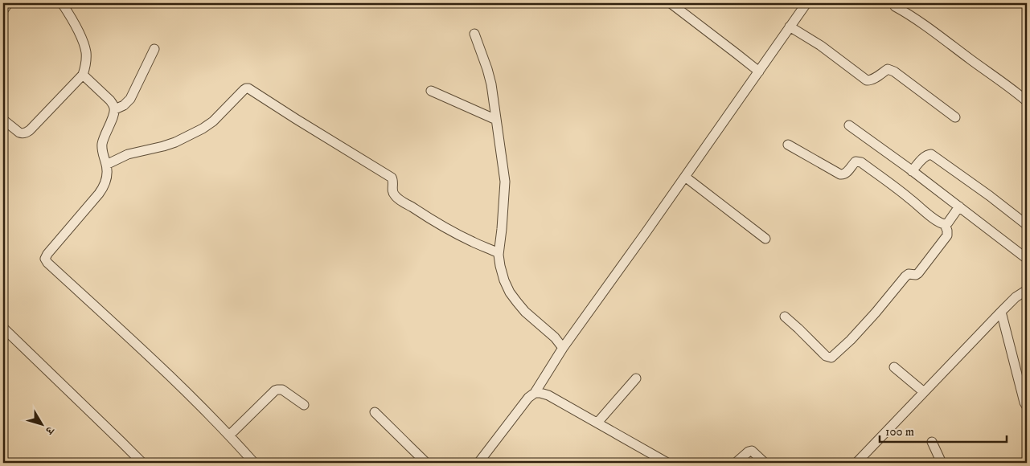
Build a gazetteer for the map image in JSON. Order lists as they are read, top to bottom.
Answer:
{
  "scale_bar": "100 m",
  "north": "bottom right"
}
